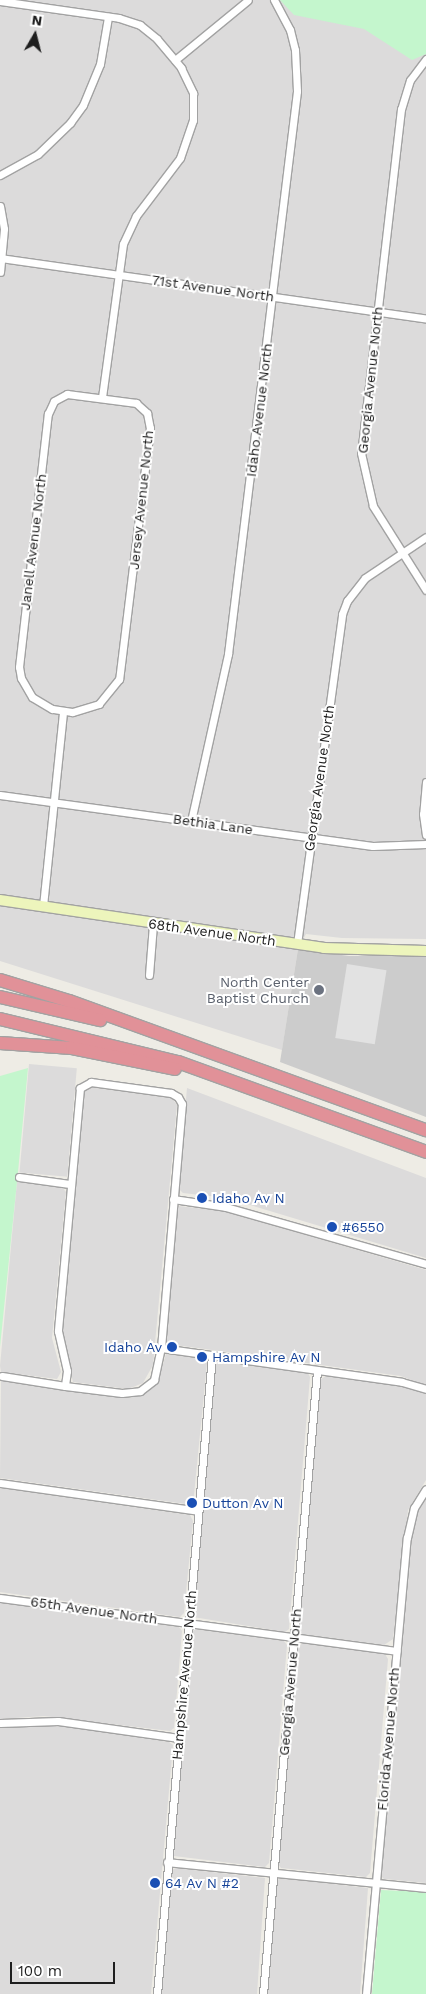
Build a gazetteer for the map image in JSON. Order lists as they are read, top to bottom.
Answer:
{
  "streets": {
    "street": [
      "71st Avenue North",
      "Georgia Avenue North",
      "Idaho Avenue North",
      "Jersey Avenue North",
      "Janell Avenue North",
      "Bethia Lane",
      "68th Avenue North",
      "65th Avenue North",
      "Hampshire Avenue North",
      "Florida Avenue North"
    ]
  },
  "crossings": [
    ["71st Avenue North", "Georgia Avenue North"],
    ["71st Avenue North", "Idaho Avenue North"],
    ["Georgia Avenue North", "Bethia Lane"],
    ["Georgia Avenue North", "68th Avenue North"],
    ["Georgia Avenue North", "65th Avenue North"],
    ["Idaho Avenue North", "Bethia Lane"],
    ["Jersey Avenue North", "Janell Avenue North"],
    ["65th Avenue North", "Hampshire Avenue North"],
    ["65th Avenue North", "Florida Avenue North"]
  ],
  "places": [
    "North Center Baptist Church",
    "Idaho Av N",
    "#6550",
    "Idaho Av",
    "Hampshire Av N",
    "Dutton Av N",
    "64 Av N #2"
  ],
  "scale_bar": "100 m",
  "north": "top"
}
